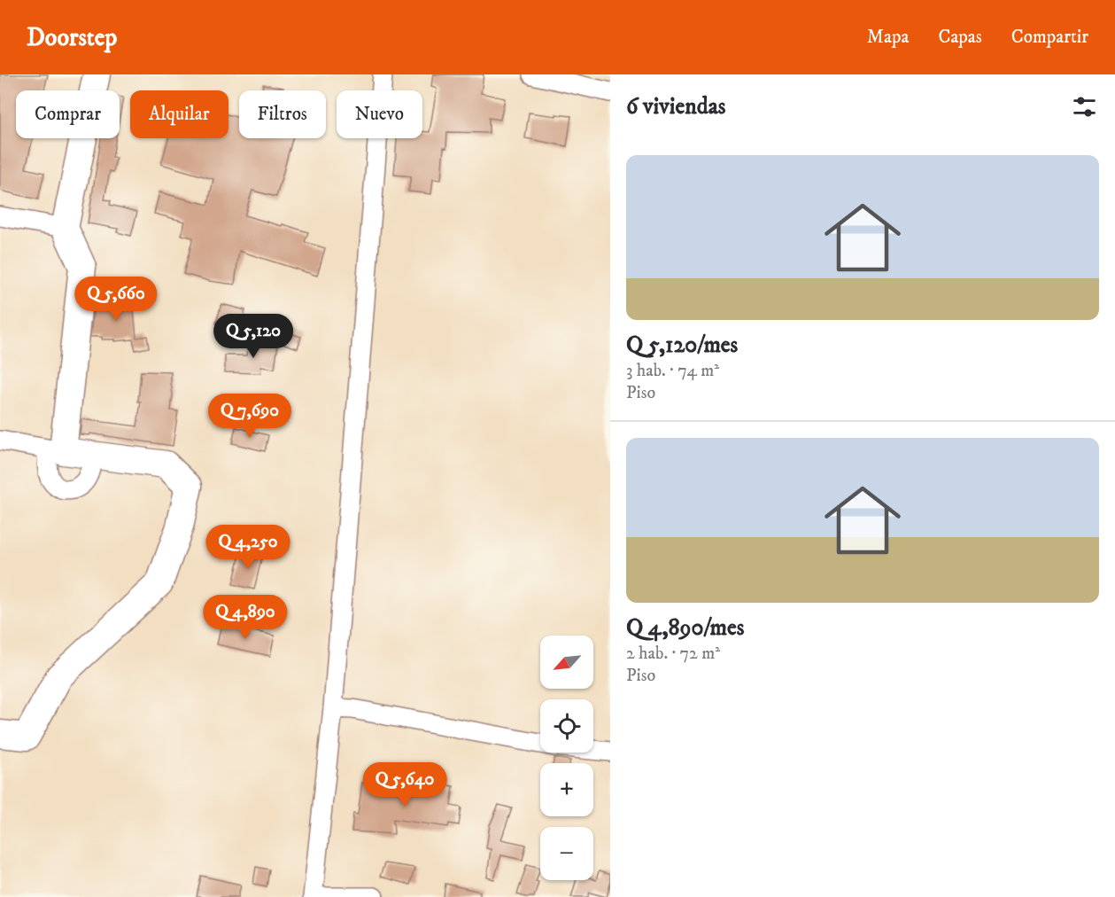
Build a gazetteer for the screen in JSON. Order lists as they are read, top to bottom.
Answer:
{
  "north": "bottom left",
  "page": {
    "header": "Doorstep",
    "nav": ["Mapa", "Capas", "Compartir"],
    "heading": "6 viviendas",
    "chip": [
      "Comprar",
      "Alquilar",
      "Filtros",
      "Nuevo"
    ],
    "list": [
      {
        "name": "Q 5,120/mes",
        "note": "3 hab. · 74 m² · Piso"
      },
      {
        "name": "Q 4,890/mes",
        "note": "2 hab. · 72 m² · Piso"
      }
    ],
    "price": [
      "Q 5,660",
      "Q 5,120",
      "Q 7,690",
      "Q 4,250",
      "Q 4,890",
      "Q 5,640"
    ],
    "map_buttons": ["+", "−"]
  }
}
